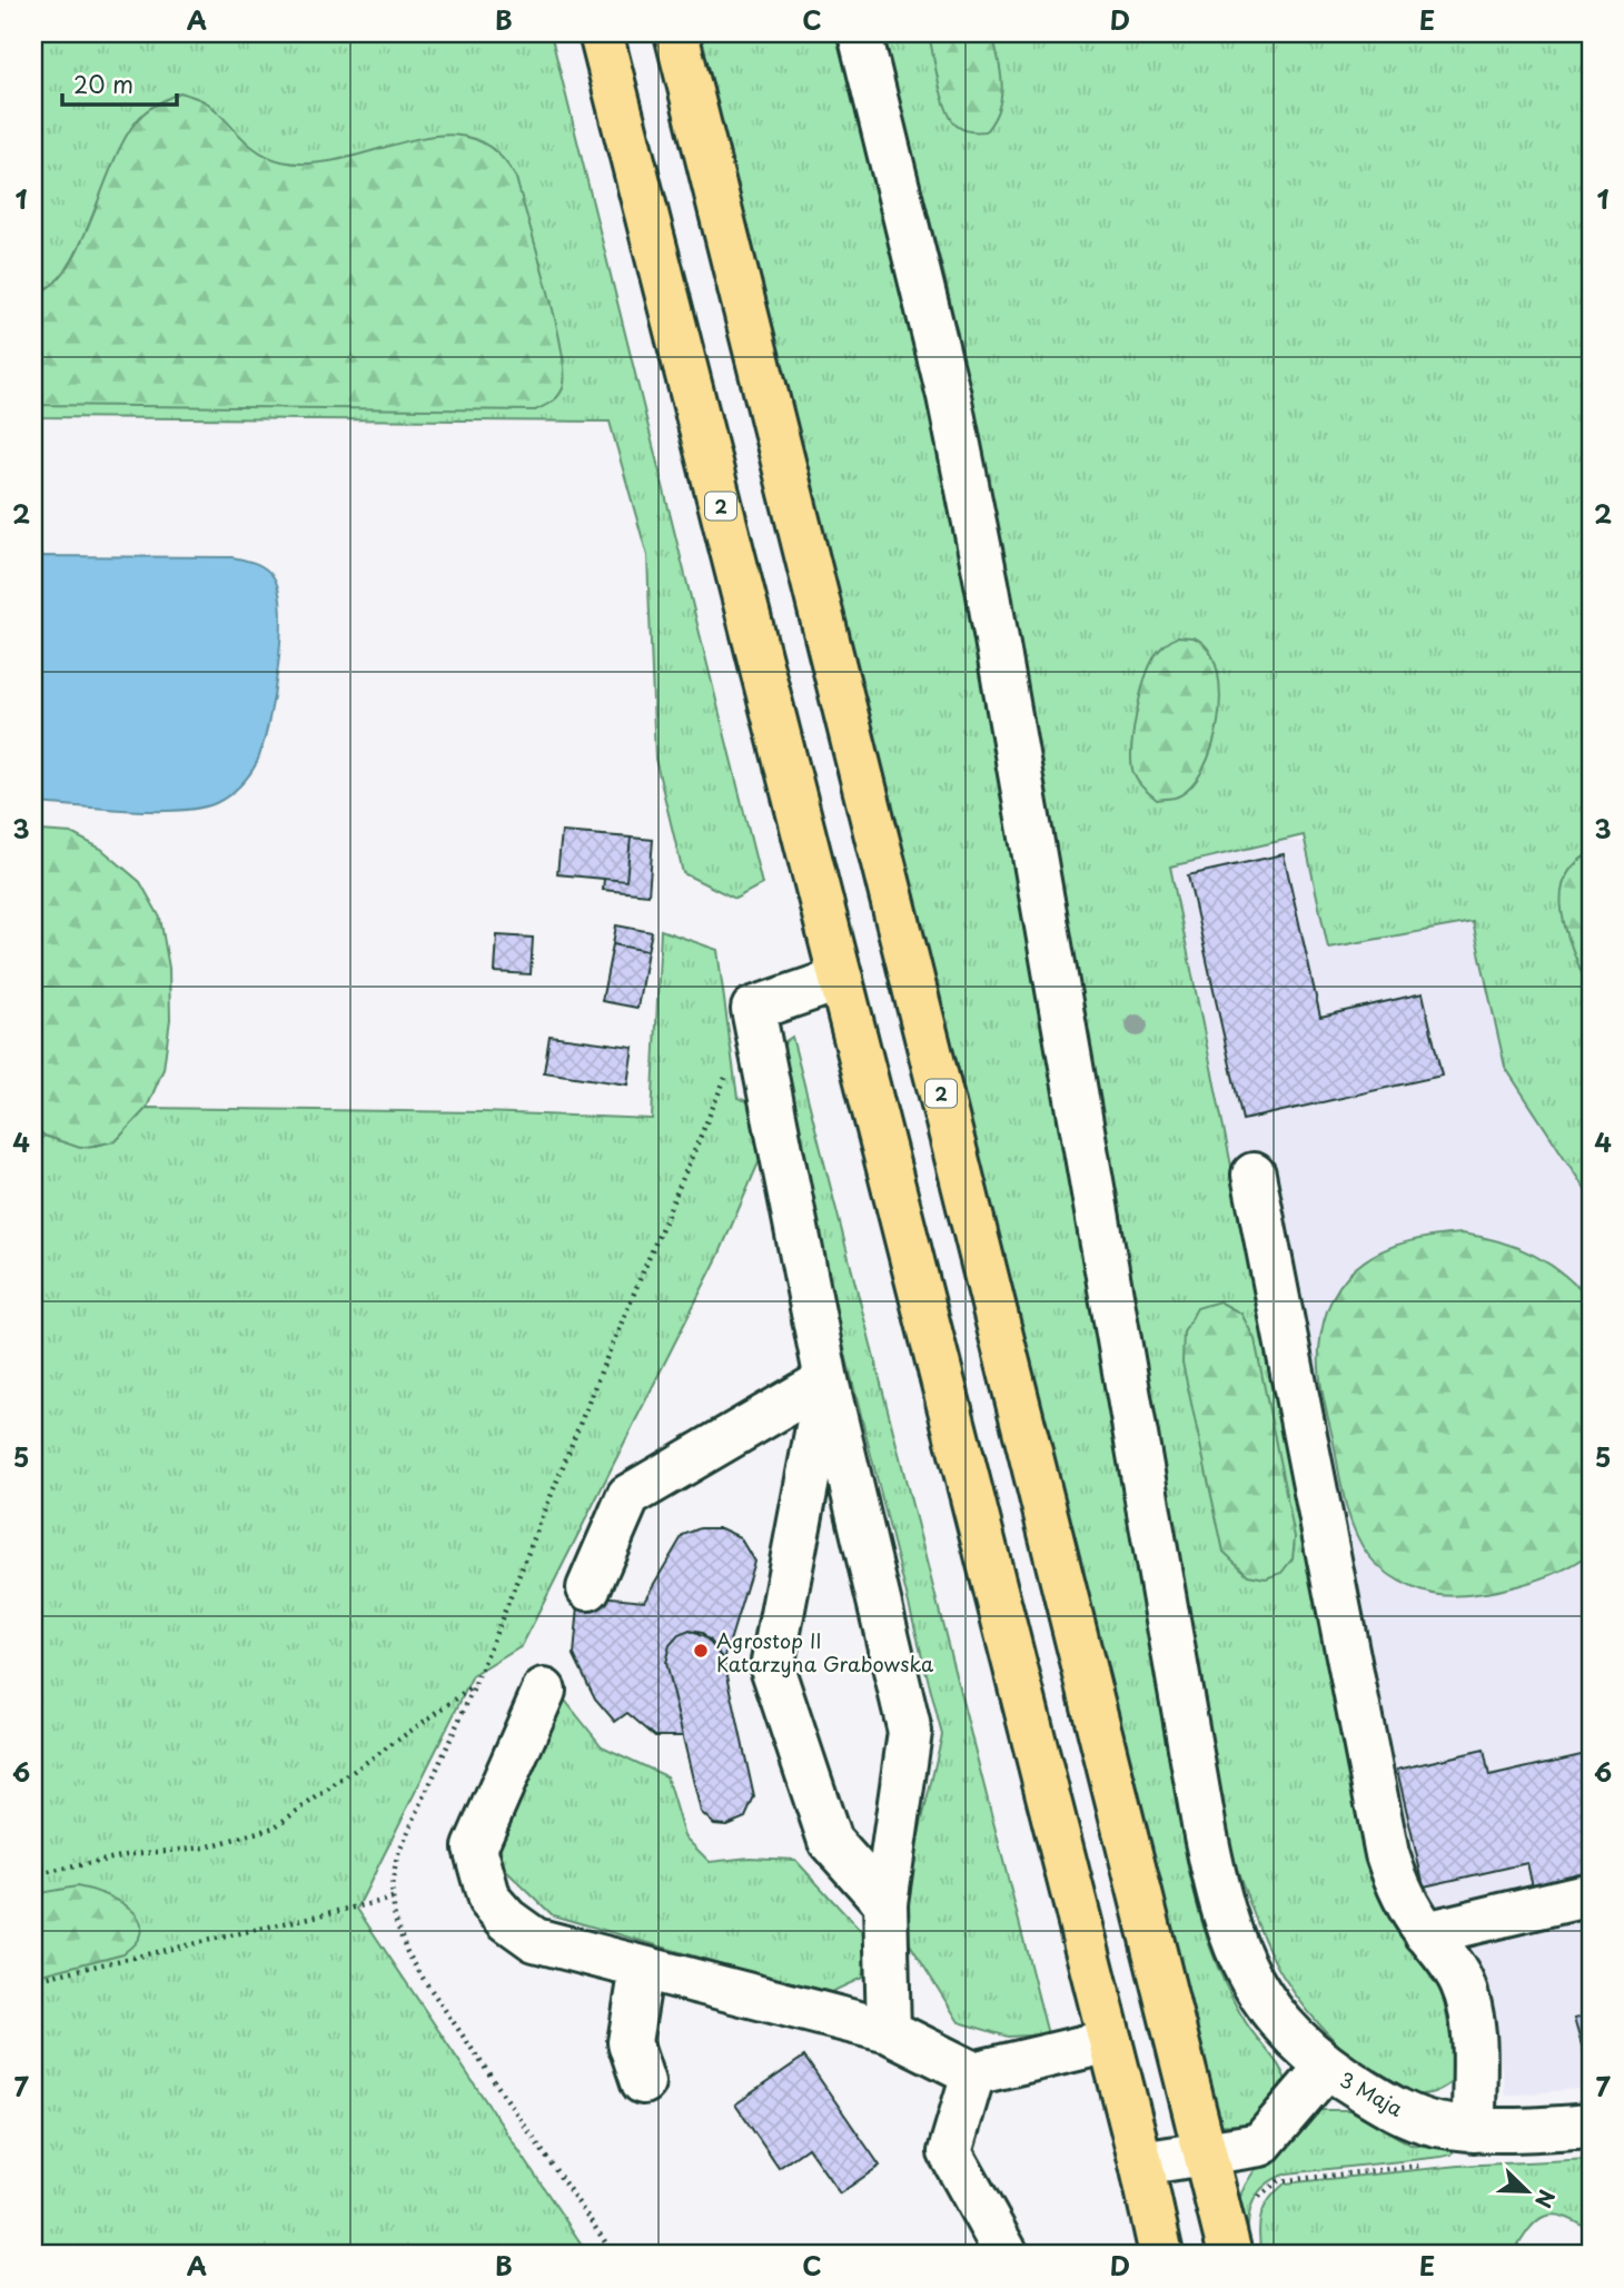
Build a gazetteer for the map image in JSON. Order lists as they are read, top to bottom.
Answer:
{
  "streets": {
    "highway": ["2"],
    "street": ["3 Maja"]
  },
  "crossings": [
    ["2", "3 Maja"]
  ],
  "places": ["Agrostop II Katarzyna Grabowska"],
  "scale_bar": "20 m",
  "north": "bottom right",
  "grid": {
    "columns": [
      "A",
      "B",
      "C",
      "D",
      "E"
    ],
    "rows": [
      "1",
      "2",
      "3",
      "4",
      "5",
      "6",
      "7"
    ]
  }
}
